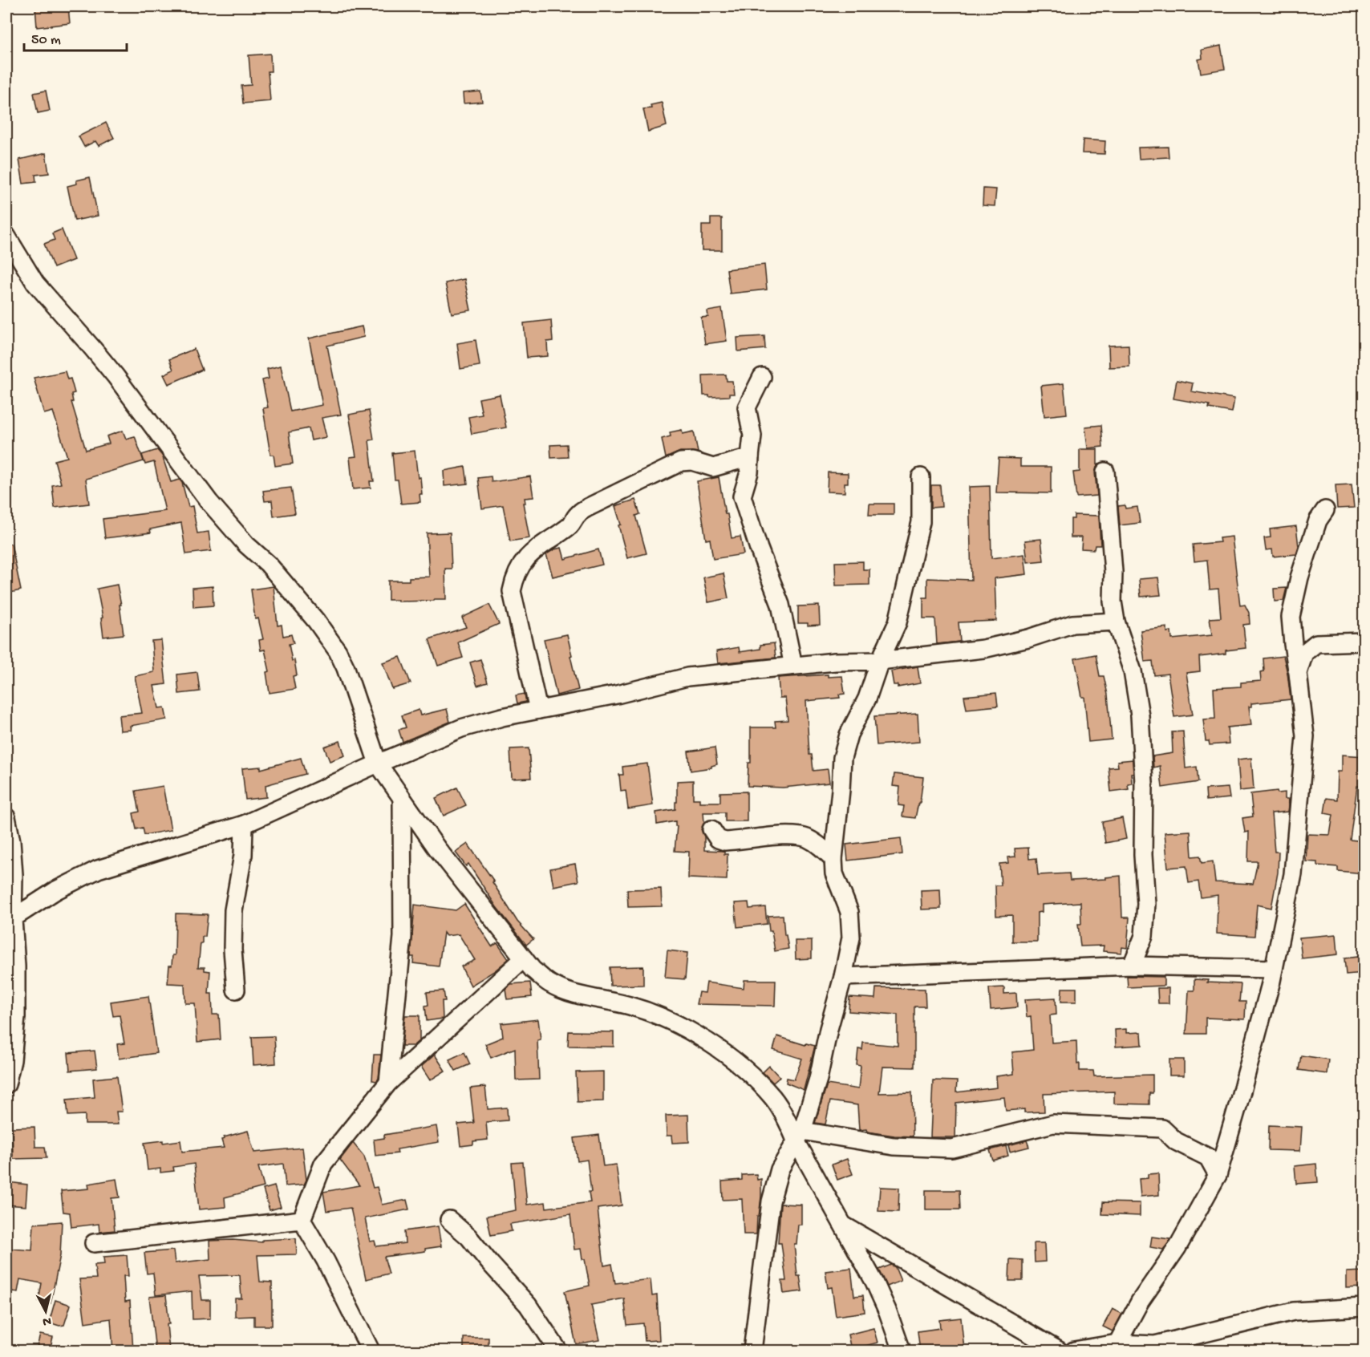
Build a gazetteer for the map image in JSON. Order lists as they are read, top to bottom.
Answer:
{
  "scale_bar": "50 m",
  "north": "bottom"
}
